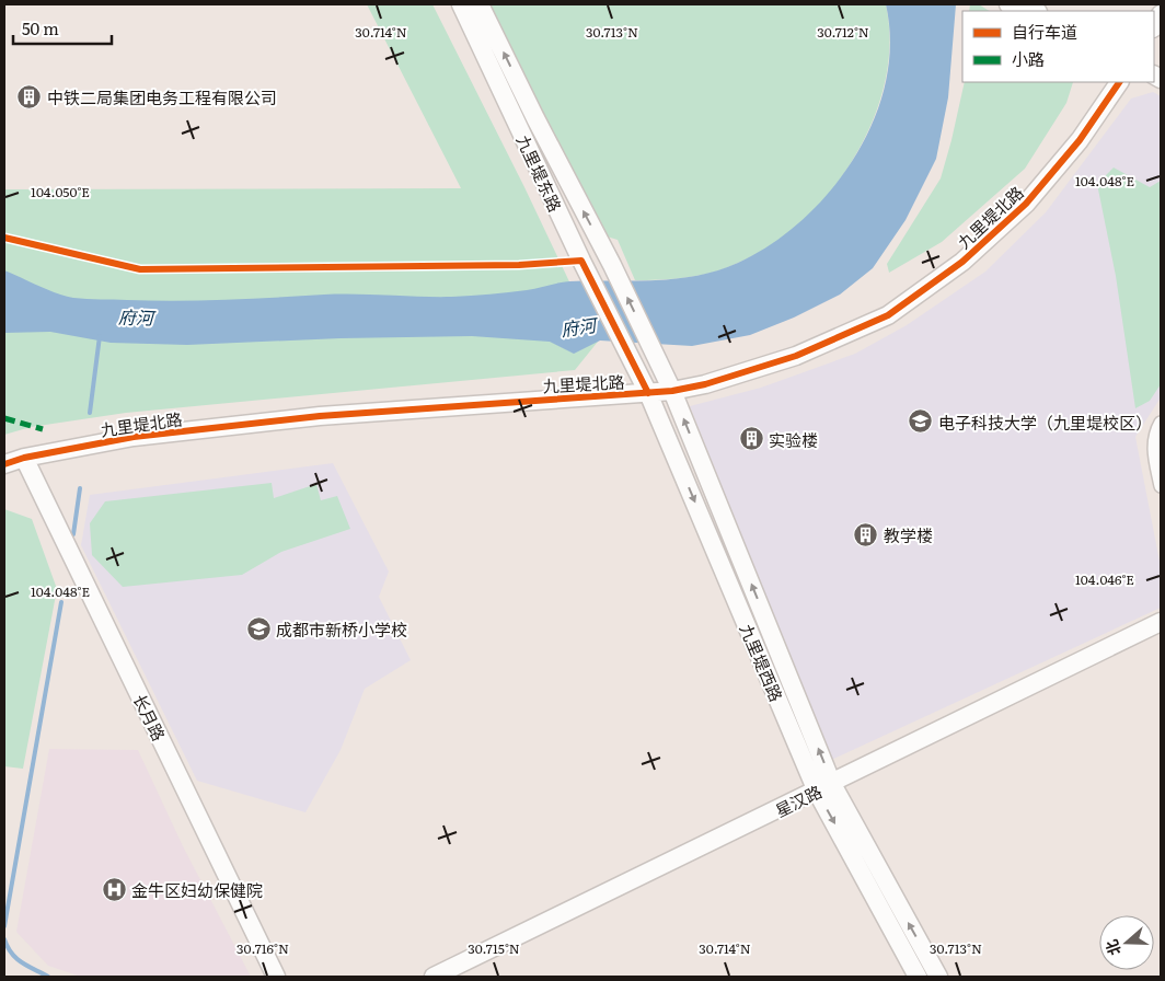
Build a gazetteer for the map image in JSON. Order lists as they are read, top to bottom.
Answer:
{
  "streets": {
    "street": [
      "九里堤东路",
      "九里堤北路",
      "九里堤西路",
      "长月路",
      "星汉路"
    ]
  },
  "crossings": [
    ["九里堤东路", "九里堤西路"],
    ["九里堤北路", "九里堤西路"],
    ["九里堤北路", "长月路"],
    ["九里堤西路", "星汉路"]
  ],
  "water": ["府河"],
  "places": {
    "building": ["中铁二局集团电务工程有限公司", "实验楼", "教学楼"],
    "school or university": ["电子科技大学（九里堤校区）", "成都市新桥小学校"],
    "hospital": ["金牛区妇幼保健院"]
  },
  "legend": ["自行车道", "小路"],
  "scale_bar": "50 m",
  "north": "left",
  "coordinates": [
    "30.714°N",
    "30.713°N",
    "30.712°N",
    "104.048°E",
    "104.050°E",
    "104.046°E",
    "30.716°N",
    "30.715°N"
  ]
}
